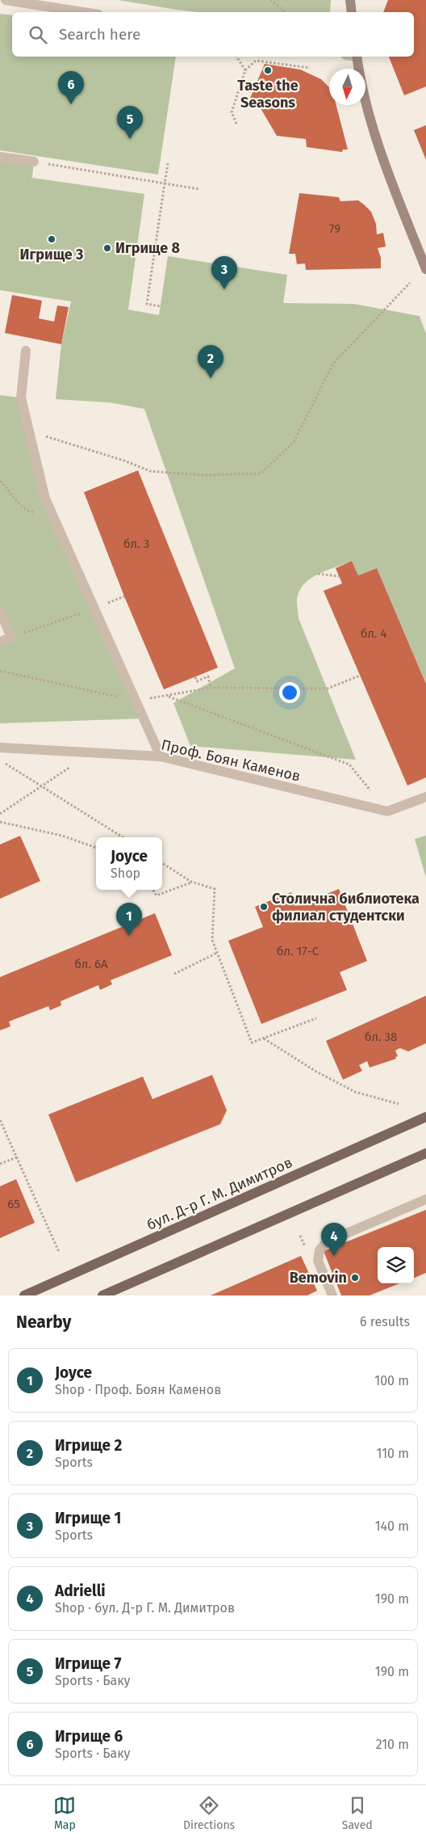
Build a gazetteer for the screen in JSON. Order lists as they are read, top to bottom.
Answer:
{
  "streets": {
    "main road": ["бул. Д-р Г. М. Димитров"],
    "street": ["Проф. Боян Каменов"]
  },
  "places": [
    "Taste the Seasons",
    "Игрище 3",
    "Игрище 8",
    "Столична библиотека филиал студентски",
    "Bemovin"
  ],
  "house_numbers": [
    "79",
    "бл. 3",
    "бл. 4",
    "бл. 17-С",
    "бл. 6А",
    "бл. 38",
    "65"
  ],
  "north": "bottom",
  "page": {
    "search": "Search here",
    "pins": [
      "6",
      "5",
      "3",
      "2",
      "1",
      "4"
    ],
    "popup": ["Joyce", "Shop"],
    "heading": ["Nearby", "6 results"],
    "list": [
      {
        "mark": "1",
        "name": "Joyce",
        "note": "Shop · Проф. Боян Каменов",
        "value": "100 m"
      },
      {
        "mark": "2",
        "name": "Игрище 2",
        "note": "Sports",
        "value": "110 m"
      },
      {
        "mark": "3",
        "name": "Игрище 1",
        "note": "Sports",
        "value": "140 m"
      },
      {
        "mark": "4",
        "name": "Adrielli",
        "note": "Shop · бул. Д-р Г. М. Димитров",
        "value": "190 m"
      },
      {
        "mark": "5",
        "name": "Игрище 7",
        "note": "Sports · Баку",
        "value": "190 m"
      },
      {
        "mark": "6",
        "name": "Игрище 6",
        "note": "Sports · Баку",
        "value": "210 m"
      }
    ],
    "nav": ["Map", "Directions", "Saved"]
  }
}
